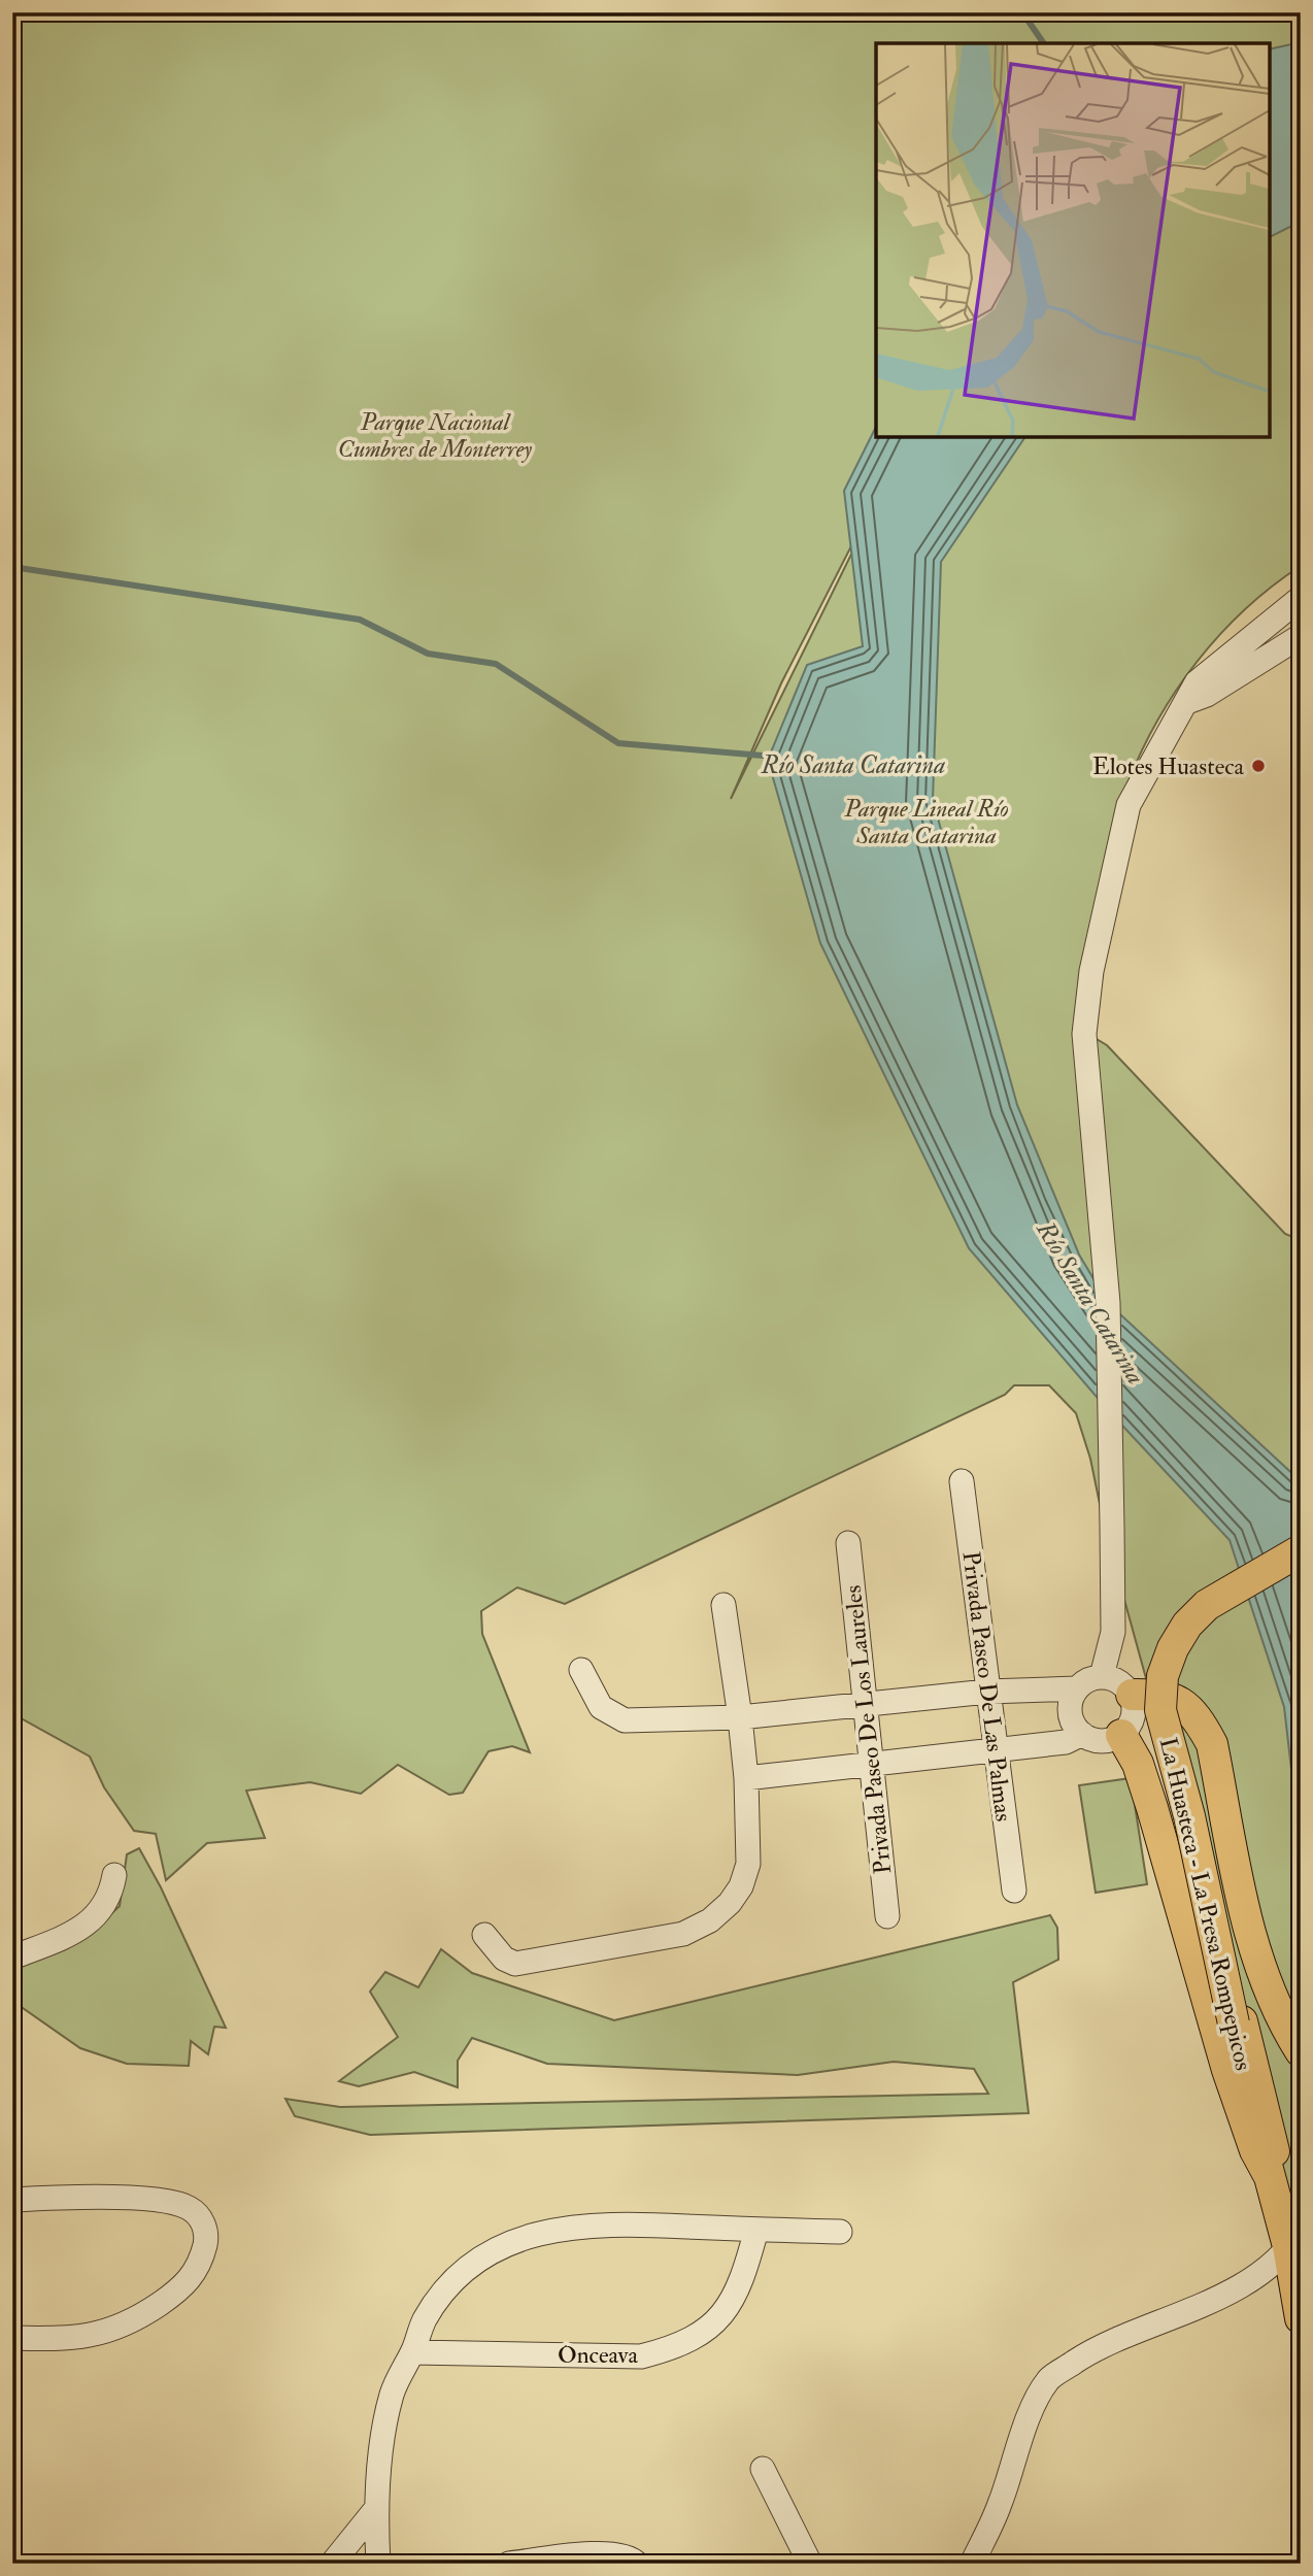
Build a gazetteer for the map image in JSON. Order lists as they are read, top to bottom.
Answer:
{
  "streets": {
    "main road": ["La Huasteca - La Presa Rompepicos"],
    "street": ["Privada Paseo De Las Palmas", "Privada Paseo De Los Laureles", "Onceava"]
  },
  "water": ["Río Santa Catarina"],
  "parks": ["Parque Nacional Cumbres de Monterrey", "Parque Lineal Río Santa Catarina"],
  "places": ["Elotes Huasteca"]
}
